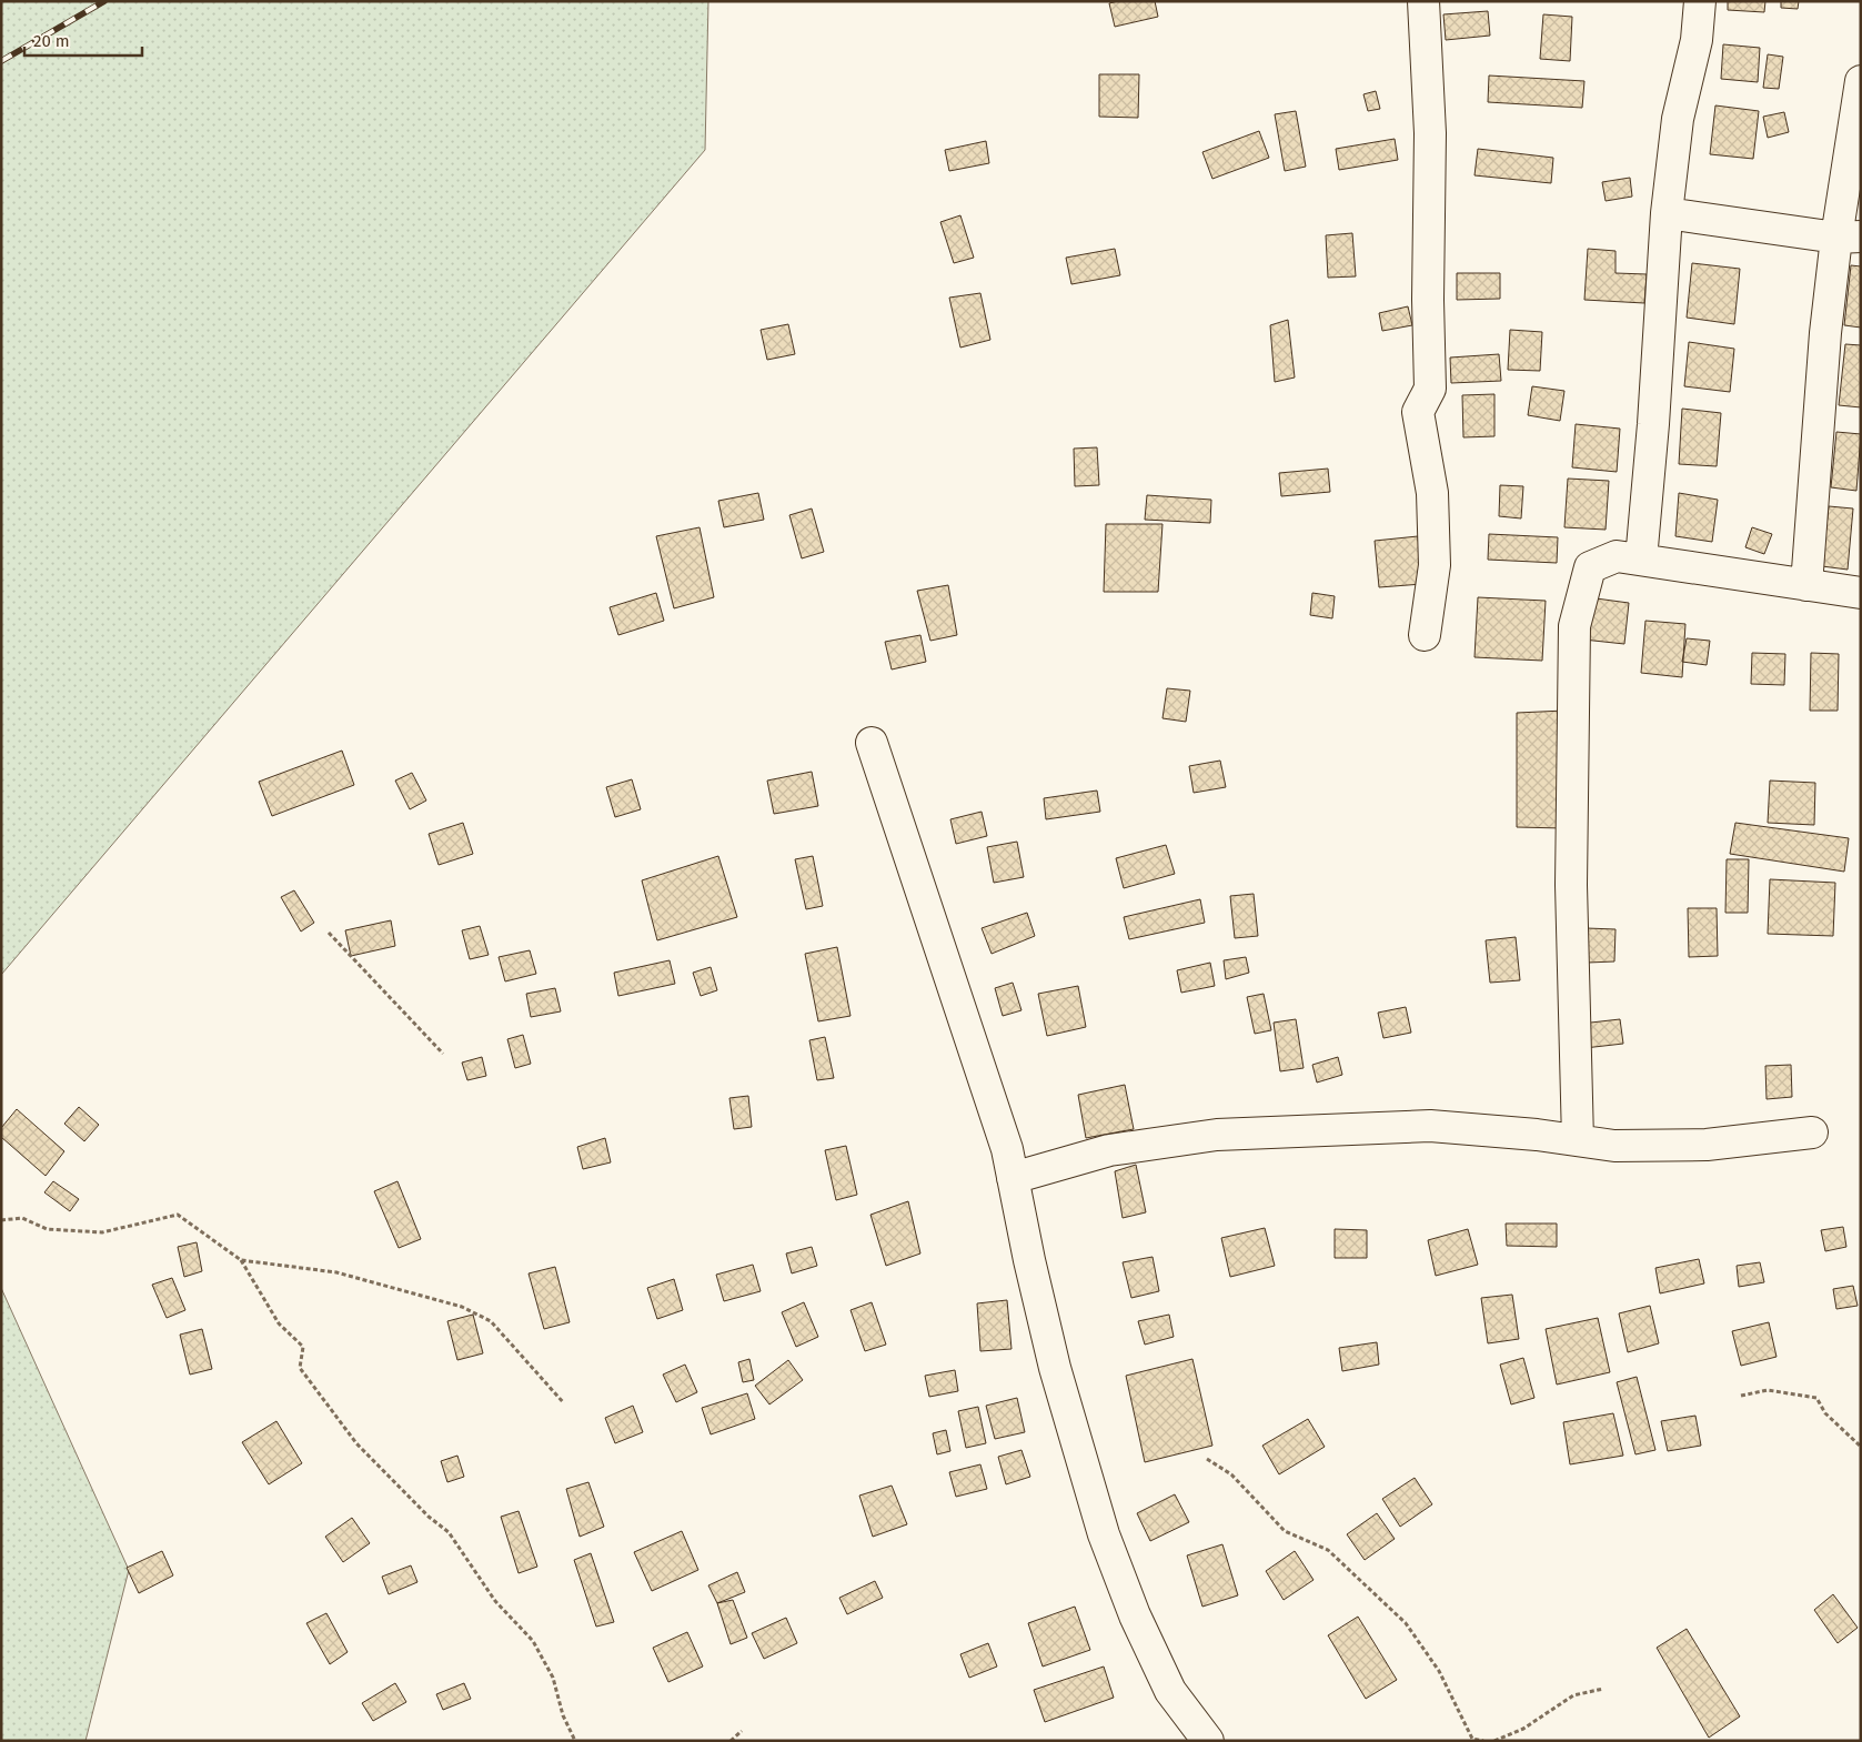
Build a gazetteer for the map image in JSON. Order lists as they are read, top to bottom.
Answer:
{
  "scale_bar": "20 m"
}
